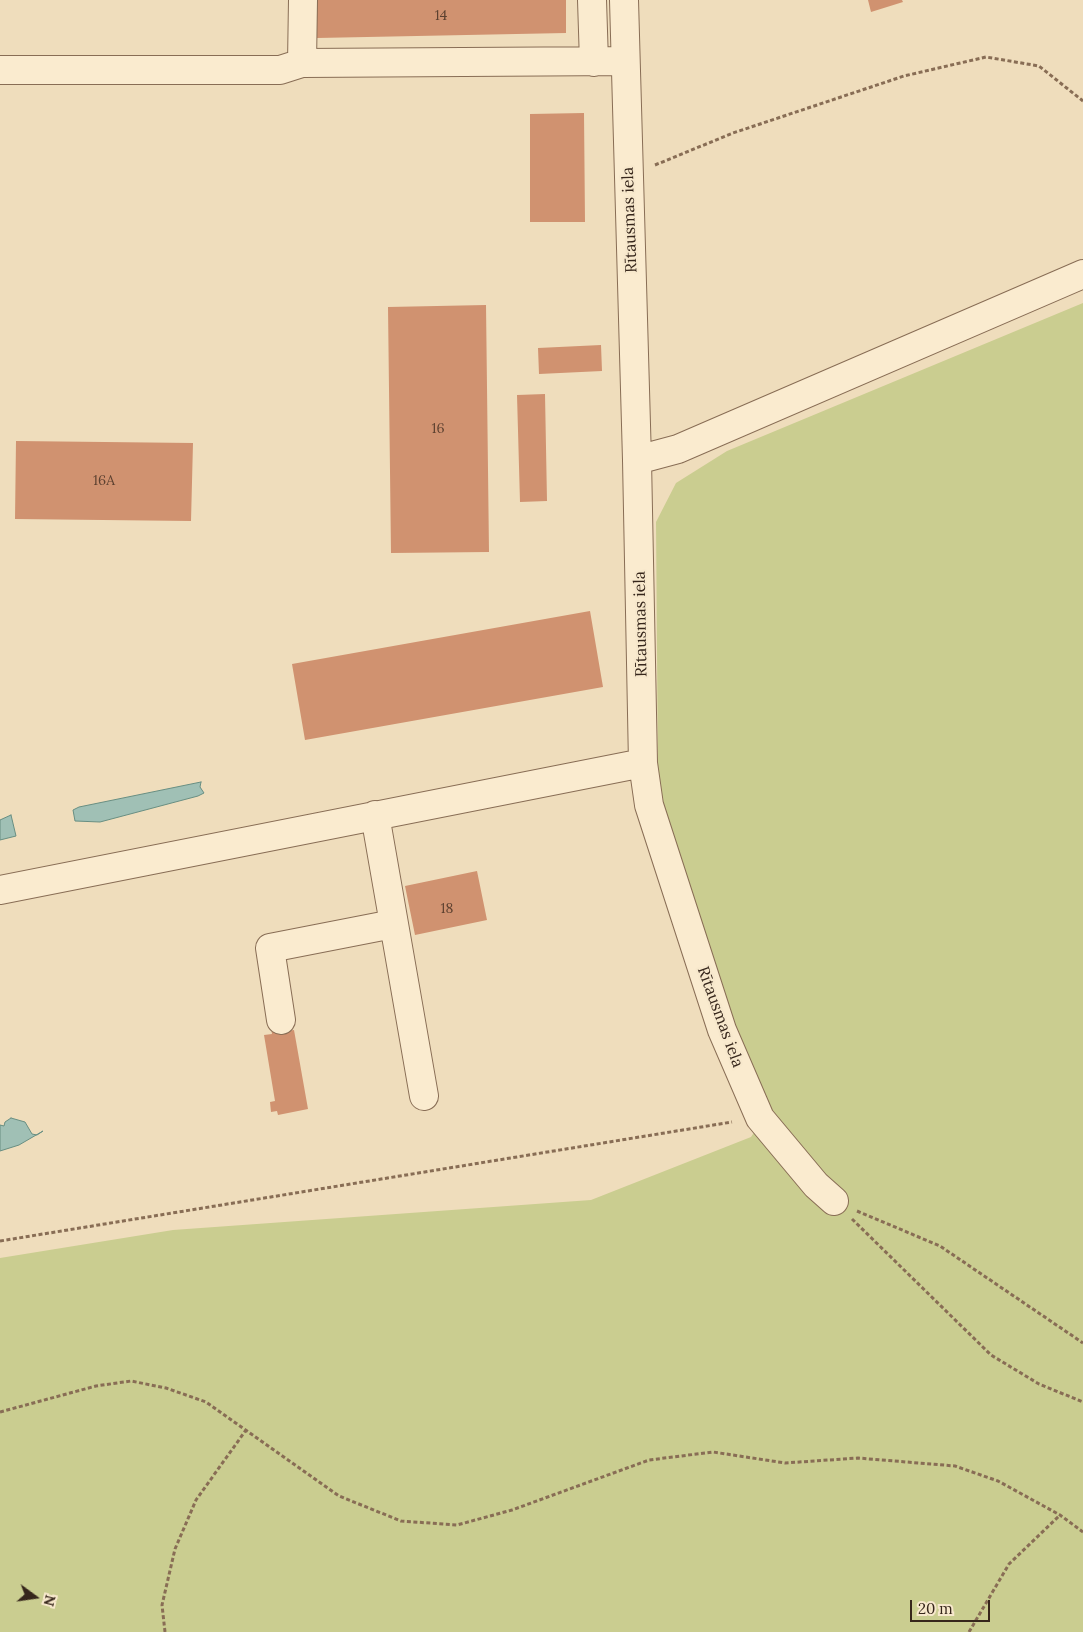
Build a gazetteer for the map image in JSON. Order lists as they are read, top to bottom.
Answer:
{
  "streets": {
    "street": ["Rītausmas iela"]
  },
  "house_numbers": [
    "14",
    "16",
    "16A",
    "18"
  ],
  "scale_bar": "20 m",
  "north": "right"
}
